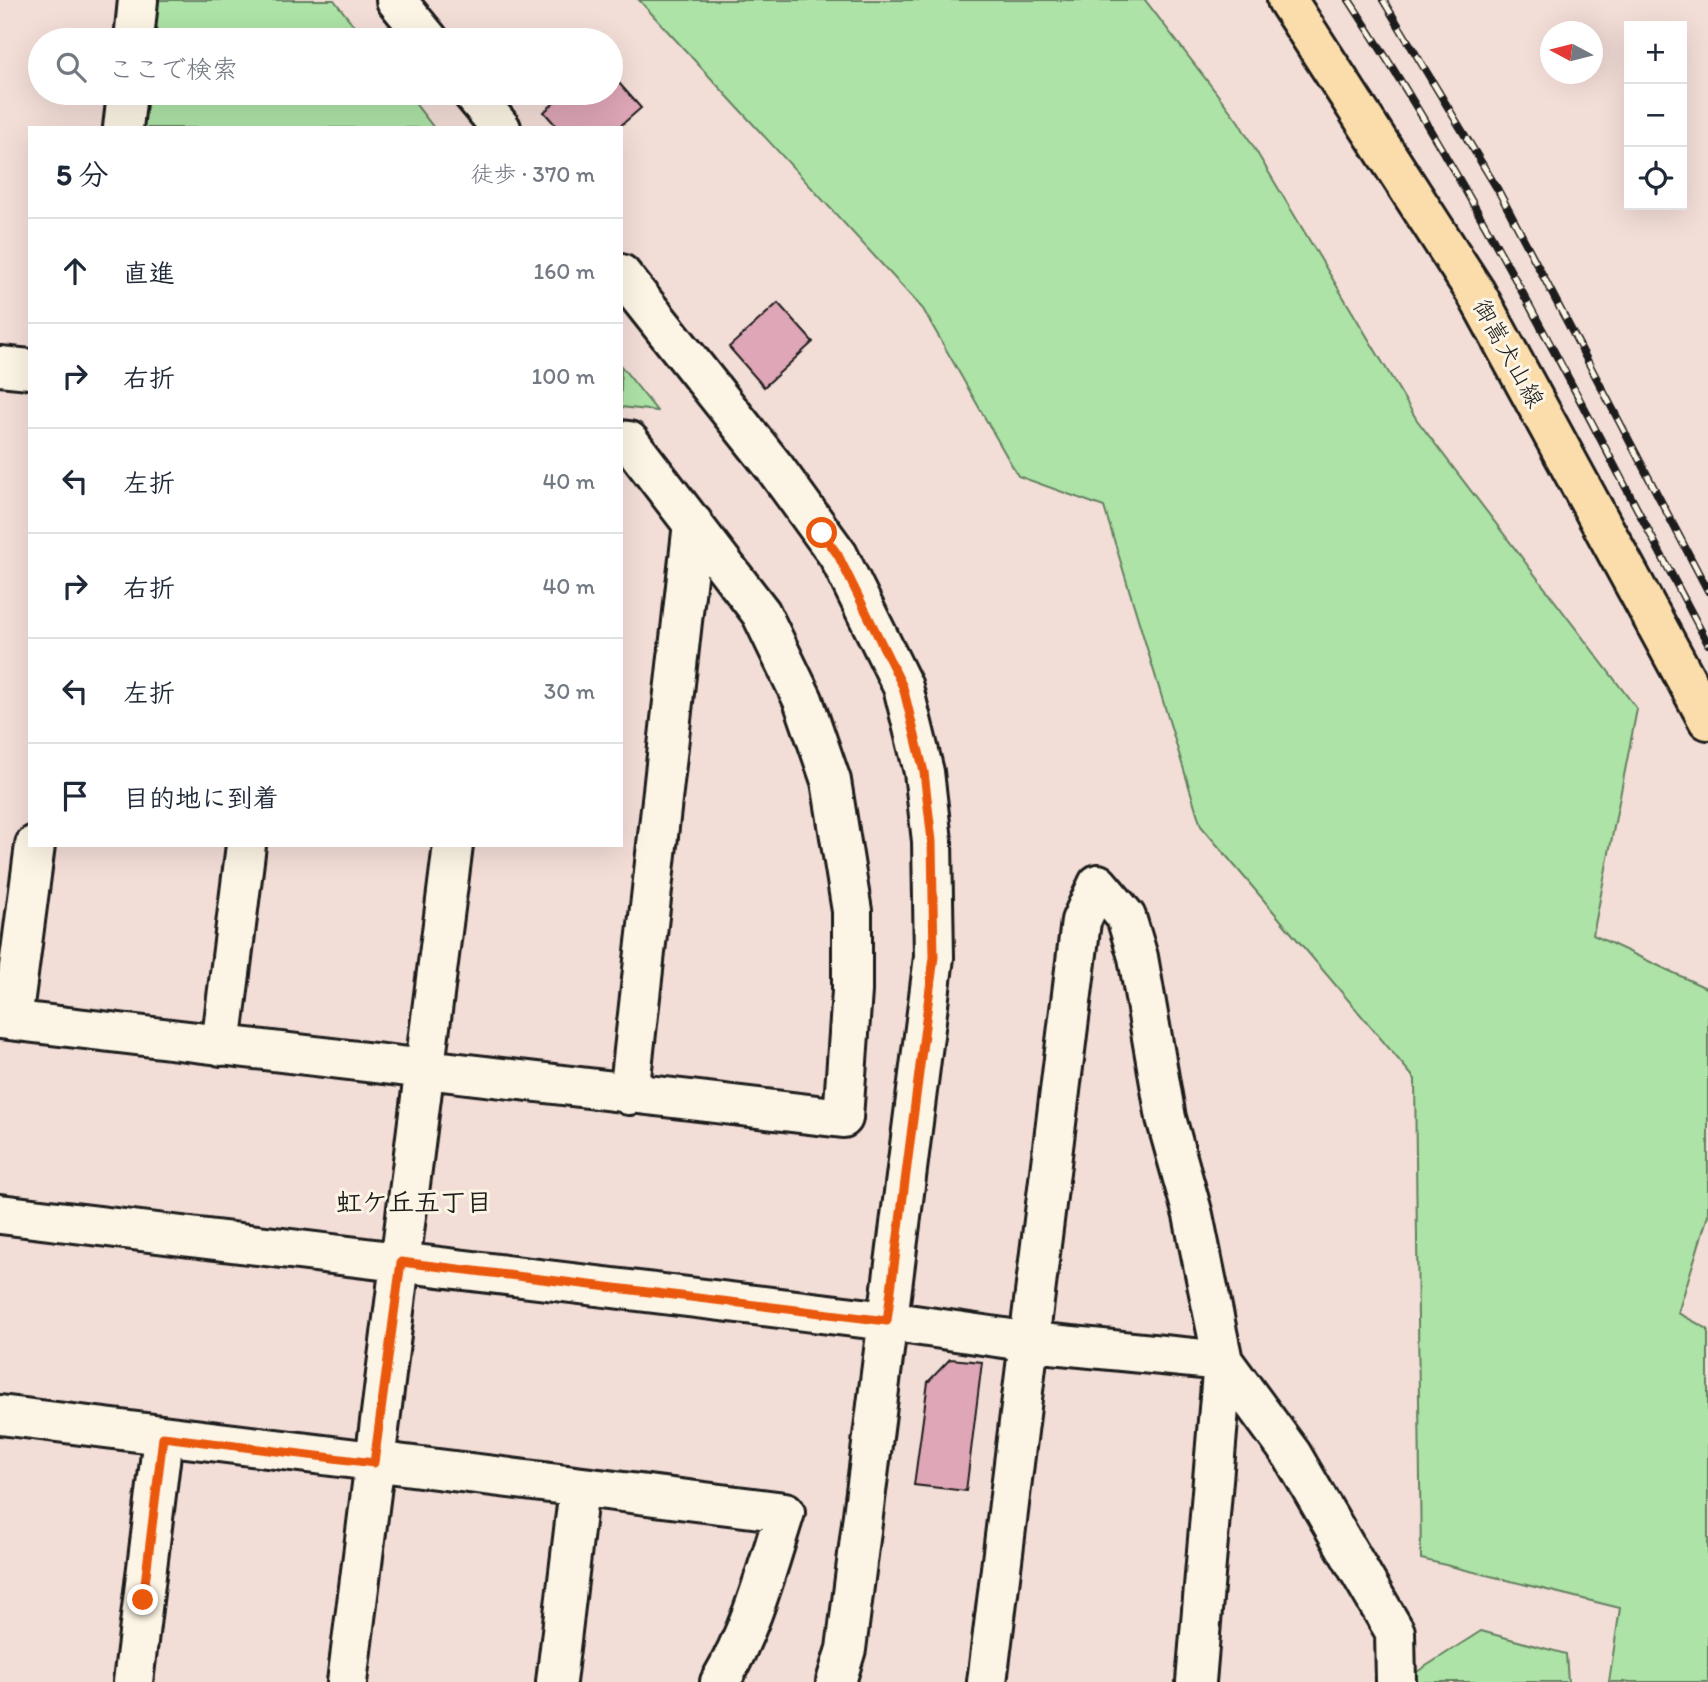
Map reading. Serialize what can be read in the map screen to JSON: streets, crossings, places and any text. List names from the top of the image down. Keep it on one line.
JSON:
{"streets":{"main road":["御嵩犬山線"]},"districts":["虹ケ丘五丁目"],"north":"left","page":{"map_buttons":["+","−"],"search":"ここで検索","heading":["5 分","徒歩 · 370 m"],"list":[["直進","160 m"],["右折","100 m"],["左折","40 m"],["右折","40 m"],["左折","30 m"],"目的地に到着"]}}
